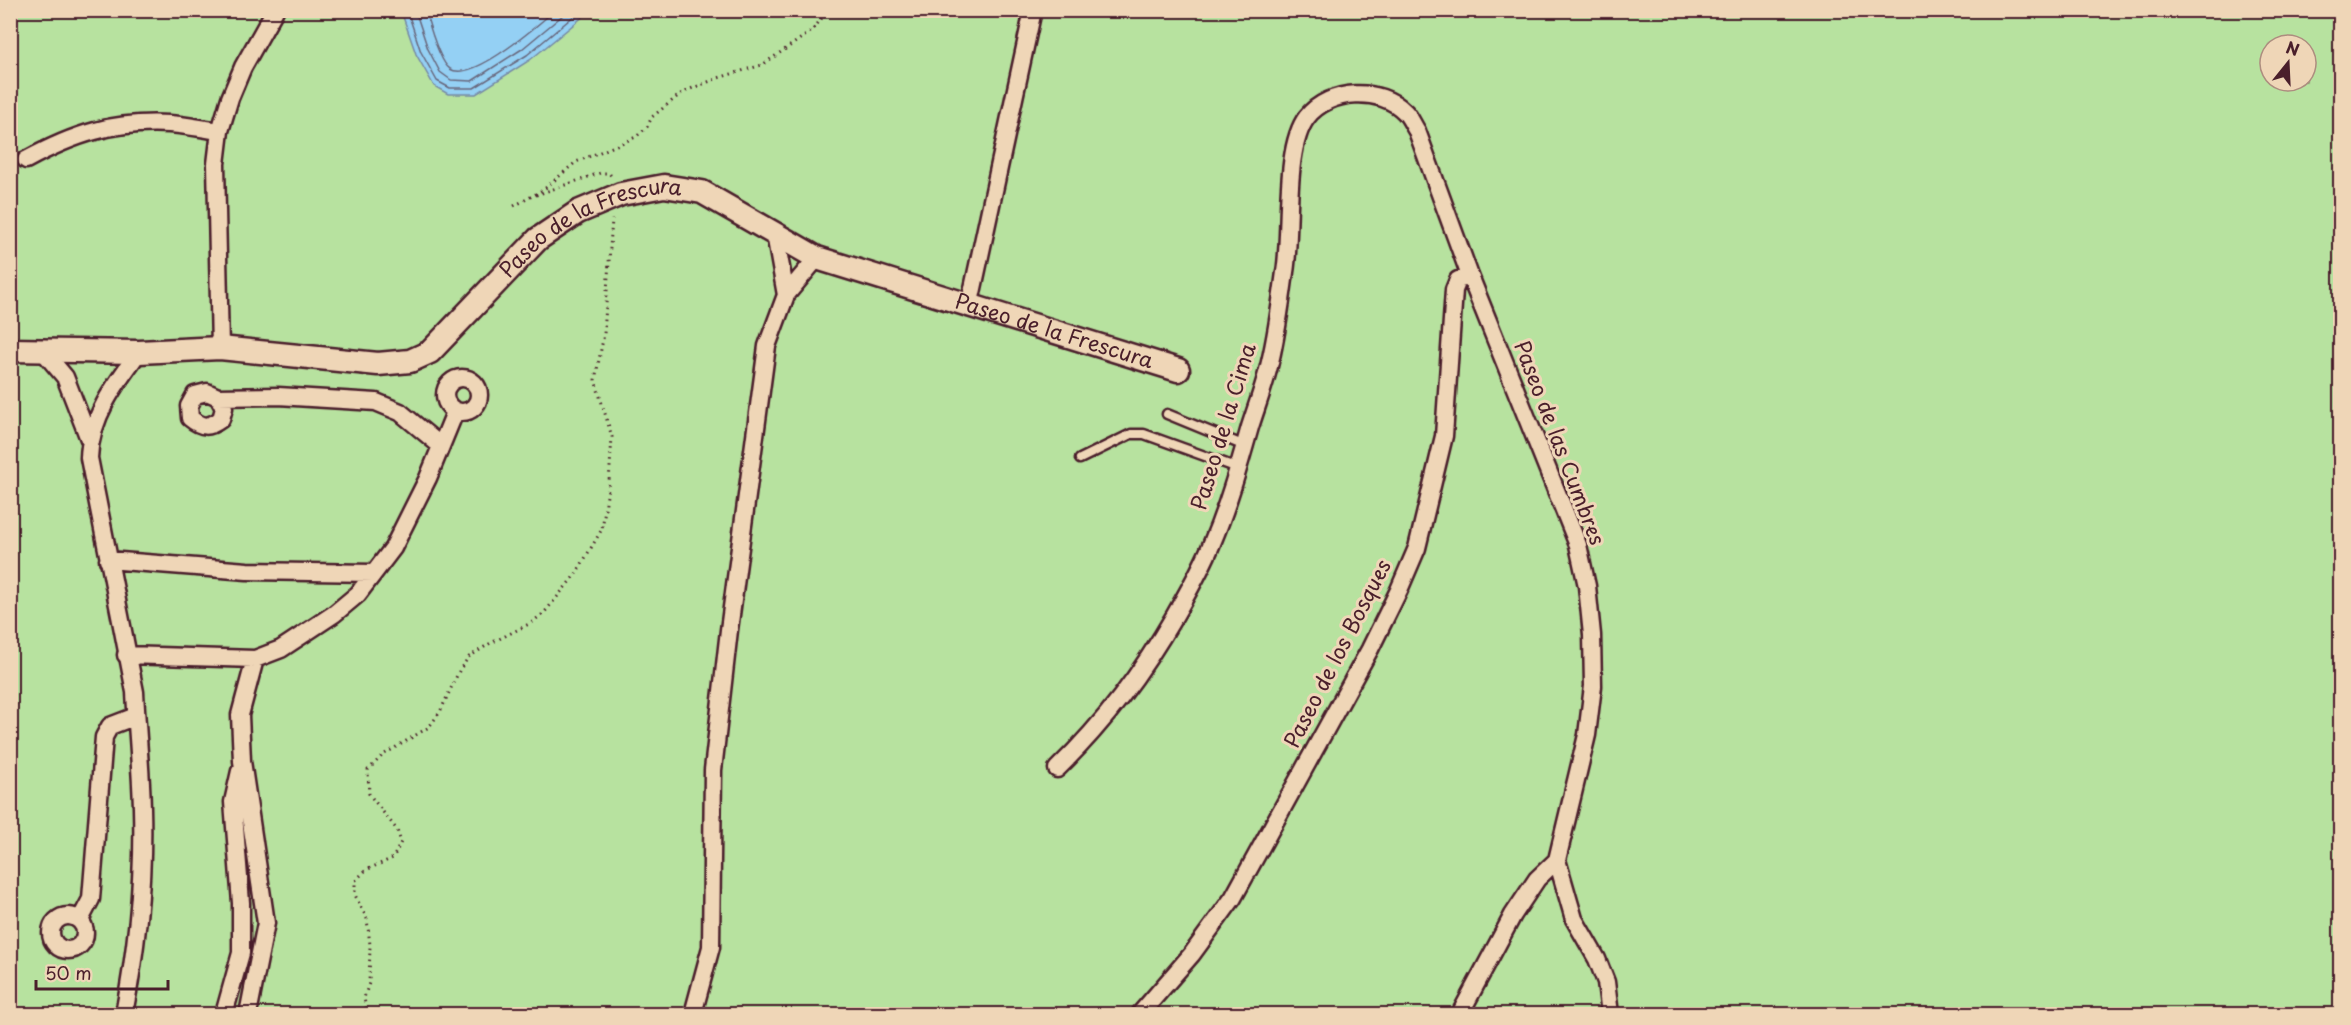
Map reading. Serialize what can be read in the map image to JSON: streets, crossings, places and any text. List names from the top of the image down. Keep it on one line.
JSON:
{"streets":{"street":["Paseo de la Frescura","Paseo de la Cima","Paseo de las Cumbres","Paseo de los Bosques"]},"crossings":[["Paseo de la Cima","Paseo de las Cumbres"],["Paseo de las Cumbres","Paseo de los Bosques"]],"scale_bar":"50 m","north":"top"}
